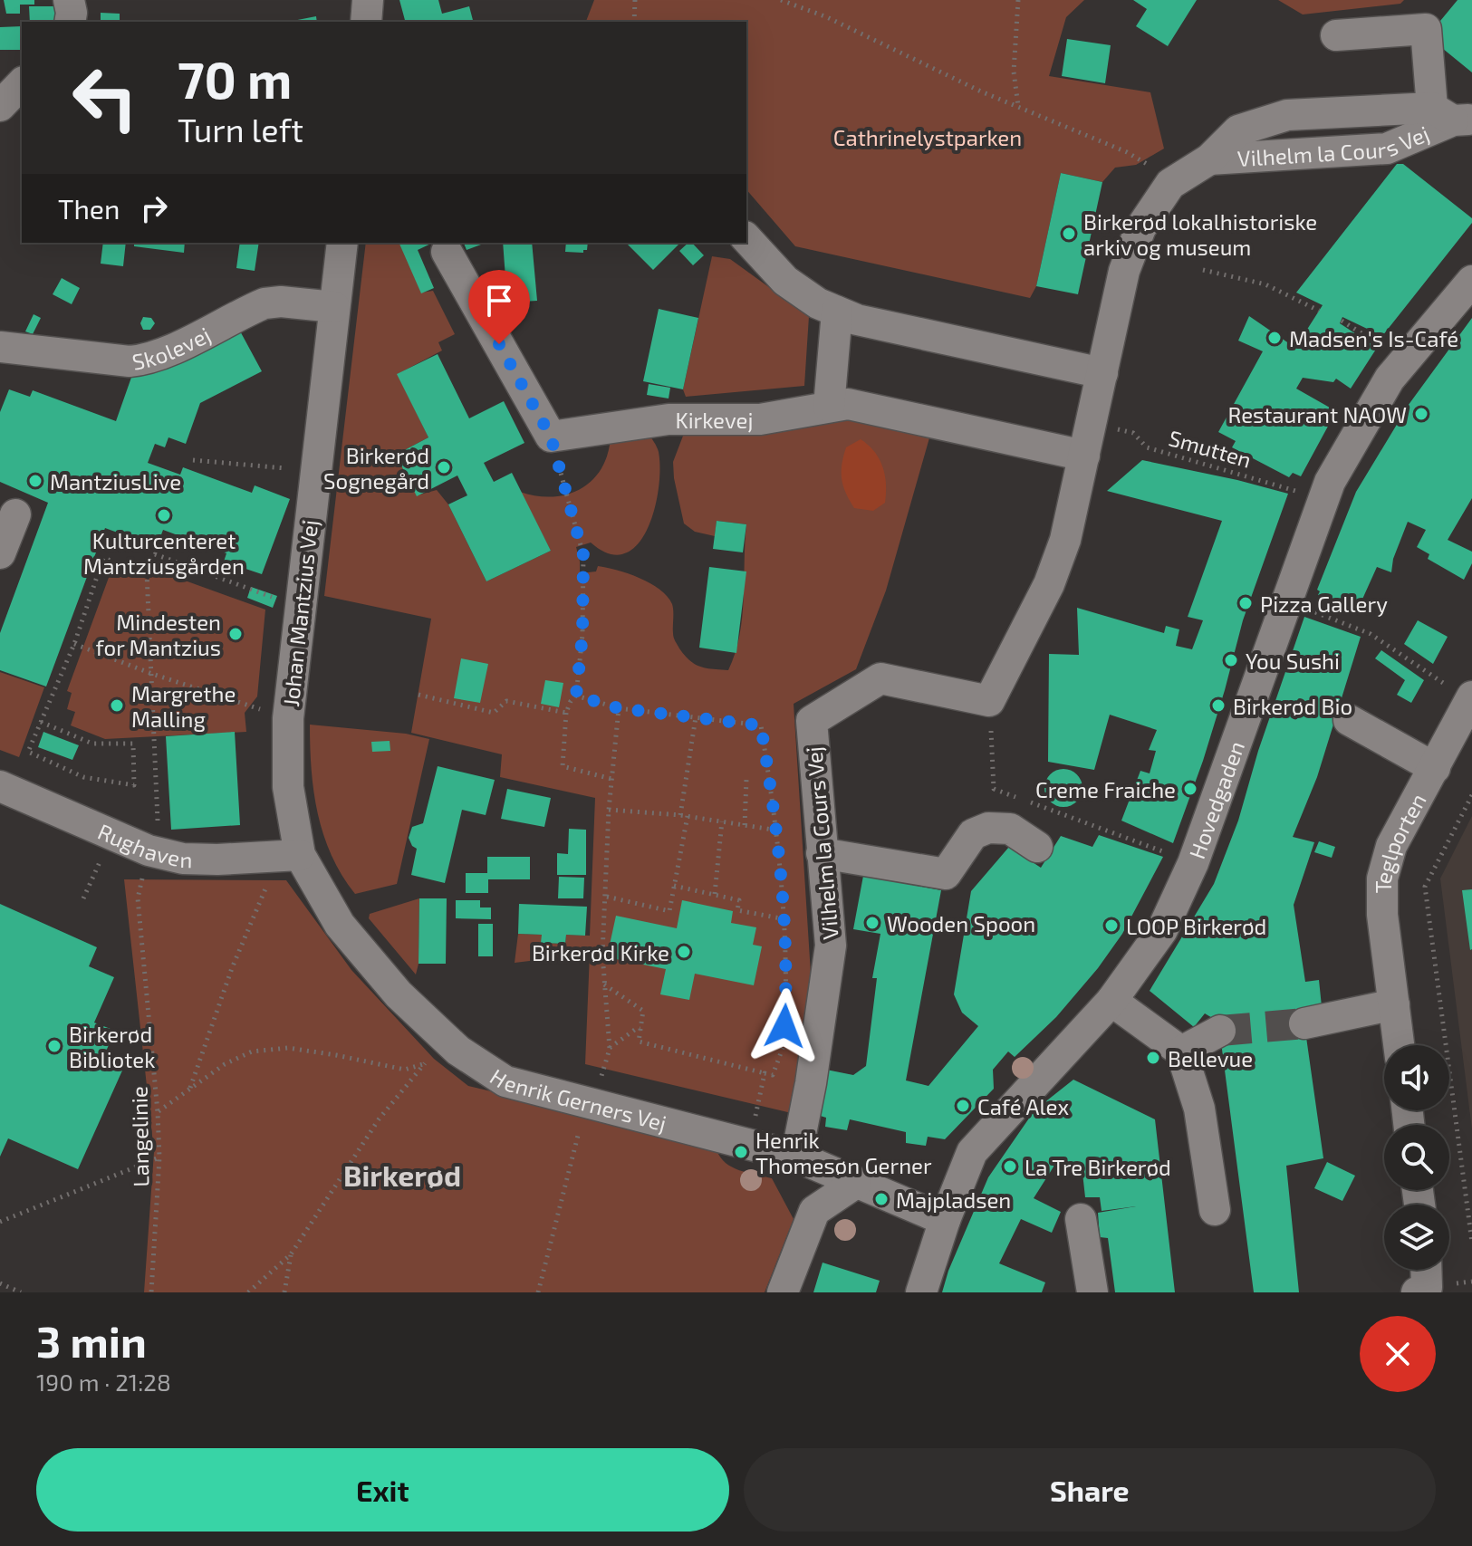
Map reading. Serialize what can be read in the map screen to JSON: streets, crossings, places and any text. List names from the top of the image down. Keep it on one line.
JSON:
{"streets":{"street":["Vilhelm la Cours Vej","Skolevej","Kirkevej","Johan Mantzius Vej","Hovedgaden","Rughaven","Teglporten","Henrik Gerners Vej"],"path":["Smutten","Langelinie"]},"crossings":[["Vilhelm la Cours Vej","Kirkevej"],["Vilhelm la Cours Vej","Smutten"],["Vilhelm la Cours Vej","Henrik Gerners Vej"],["Skolevej","Johan Mantzius Vej"],["Smutten","Hovedgaden"],["Johan Mantzius Vej","Rughaven"],["Johan Mantzius Vej","Henrik Gerners Vej"],["Hovedgaden","Henrik Gerners Vej"],["Rughaven","Henrik Gerners Vej"],["Rughaven","Langelinie"]],"districts":["Birkerød"],"parks":["Cathrinelystparken"],"places":["Birkerød lokalhistoriske arkiv og museum","Madsen's Is-Café","Restaurant NAOW","Birkerød Sognegård","MantziusLive","Kulturcenteret Mantziusgården","Pizza Gallery","Mindesten for Mantzius","You Sushi","Margrethe Malling","Birkerød Bio","Creme Fraiche","Wooden Spoon","LOOP Birkerød","Birkerød Kirke","Birkerød Bibliotek","Bellevue","Café Alex","Henrik Thomesøn Gerner","La Tre Birkerød","Majpladsen"],"page":{"turn":["70 m","Turn left"],"then":"Then","heading":["3 min","190 m · 21:28"],"buttons":["Exit","Share"]}}
